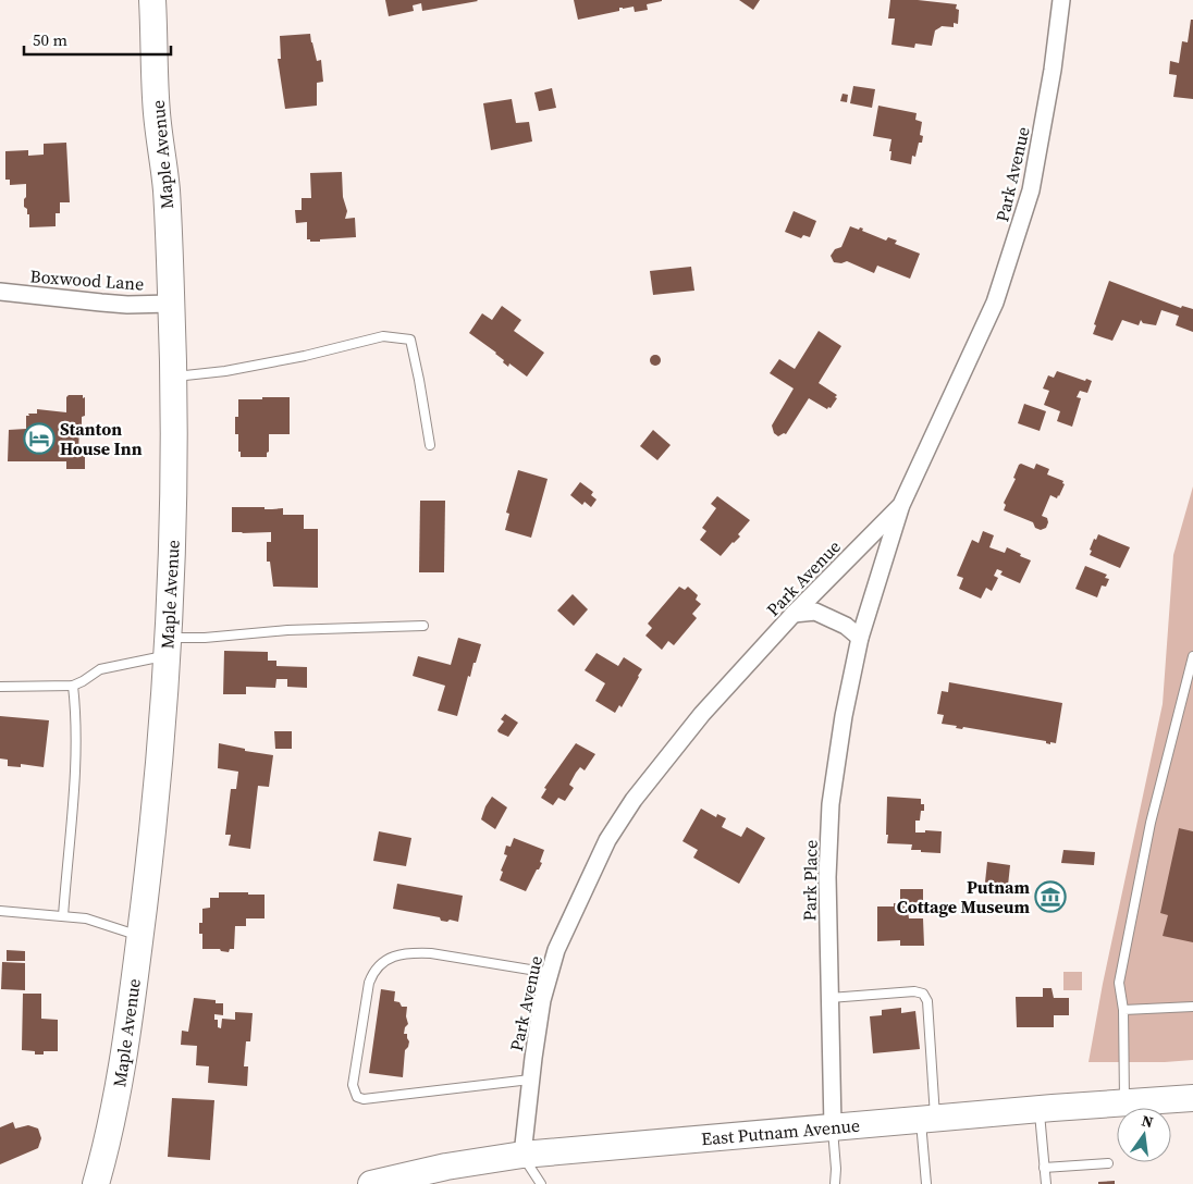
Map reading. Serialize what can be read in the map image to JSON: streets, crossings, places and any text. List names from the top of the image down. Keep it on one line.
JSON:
{"streets":{"main road":["Maple Avenue","East Putnam Avenue"],"street":["Park Avenue","Boxwood Lane","Park Place"]},"crossings":[["Maple Avenue","Boxwood Lane"],["Park Avenue","Park Place"],["Park Avenue","East Putnam Avenue"],["Park Place","East Putnam Avenue"]],"places":{"hotel":["Stanton House Inn"],"museum":["Putnam Cottage Museum"]},"scale_bar":"50 m","north":"top"}
